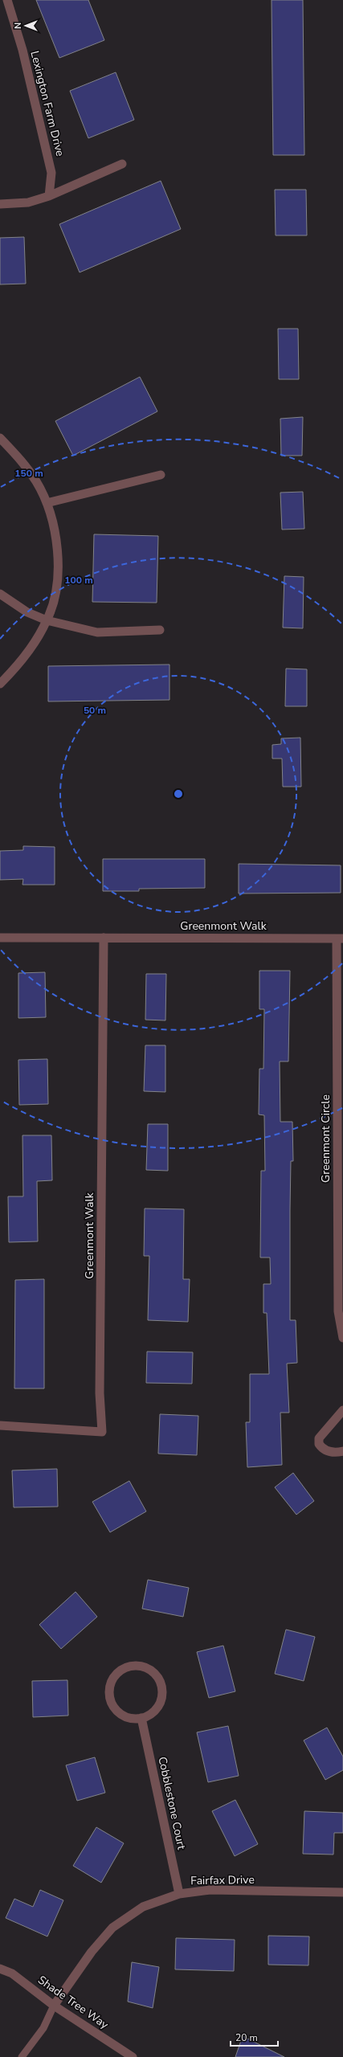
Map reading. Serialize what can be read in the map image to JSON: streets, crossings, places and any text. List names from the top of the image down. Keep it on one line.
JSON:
{"streets":{"street":["Lexington Farm Drive","Greenmont Walk","Greenmont Circle","Cobblestone Court","Fairfax Drive","Shade Tree Way"]},"crossings":[["Greenmont Walk","Greenmont Circle"],["Cobblestone Court","Fairfax Drive"],["Fairfax Drive","Shade Tree Way"]],"scale_bar":"20 m","north":"left","rings":["150 m","100 m","50 m"]}
